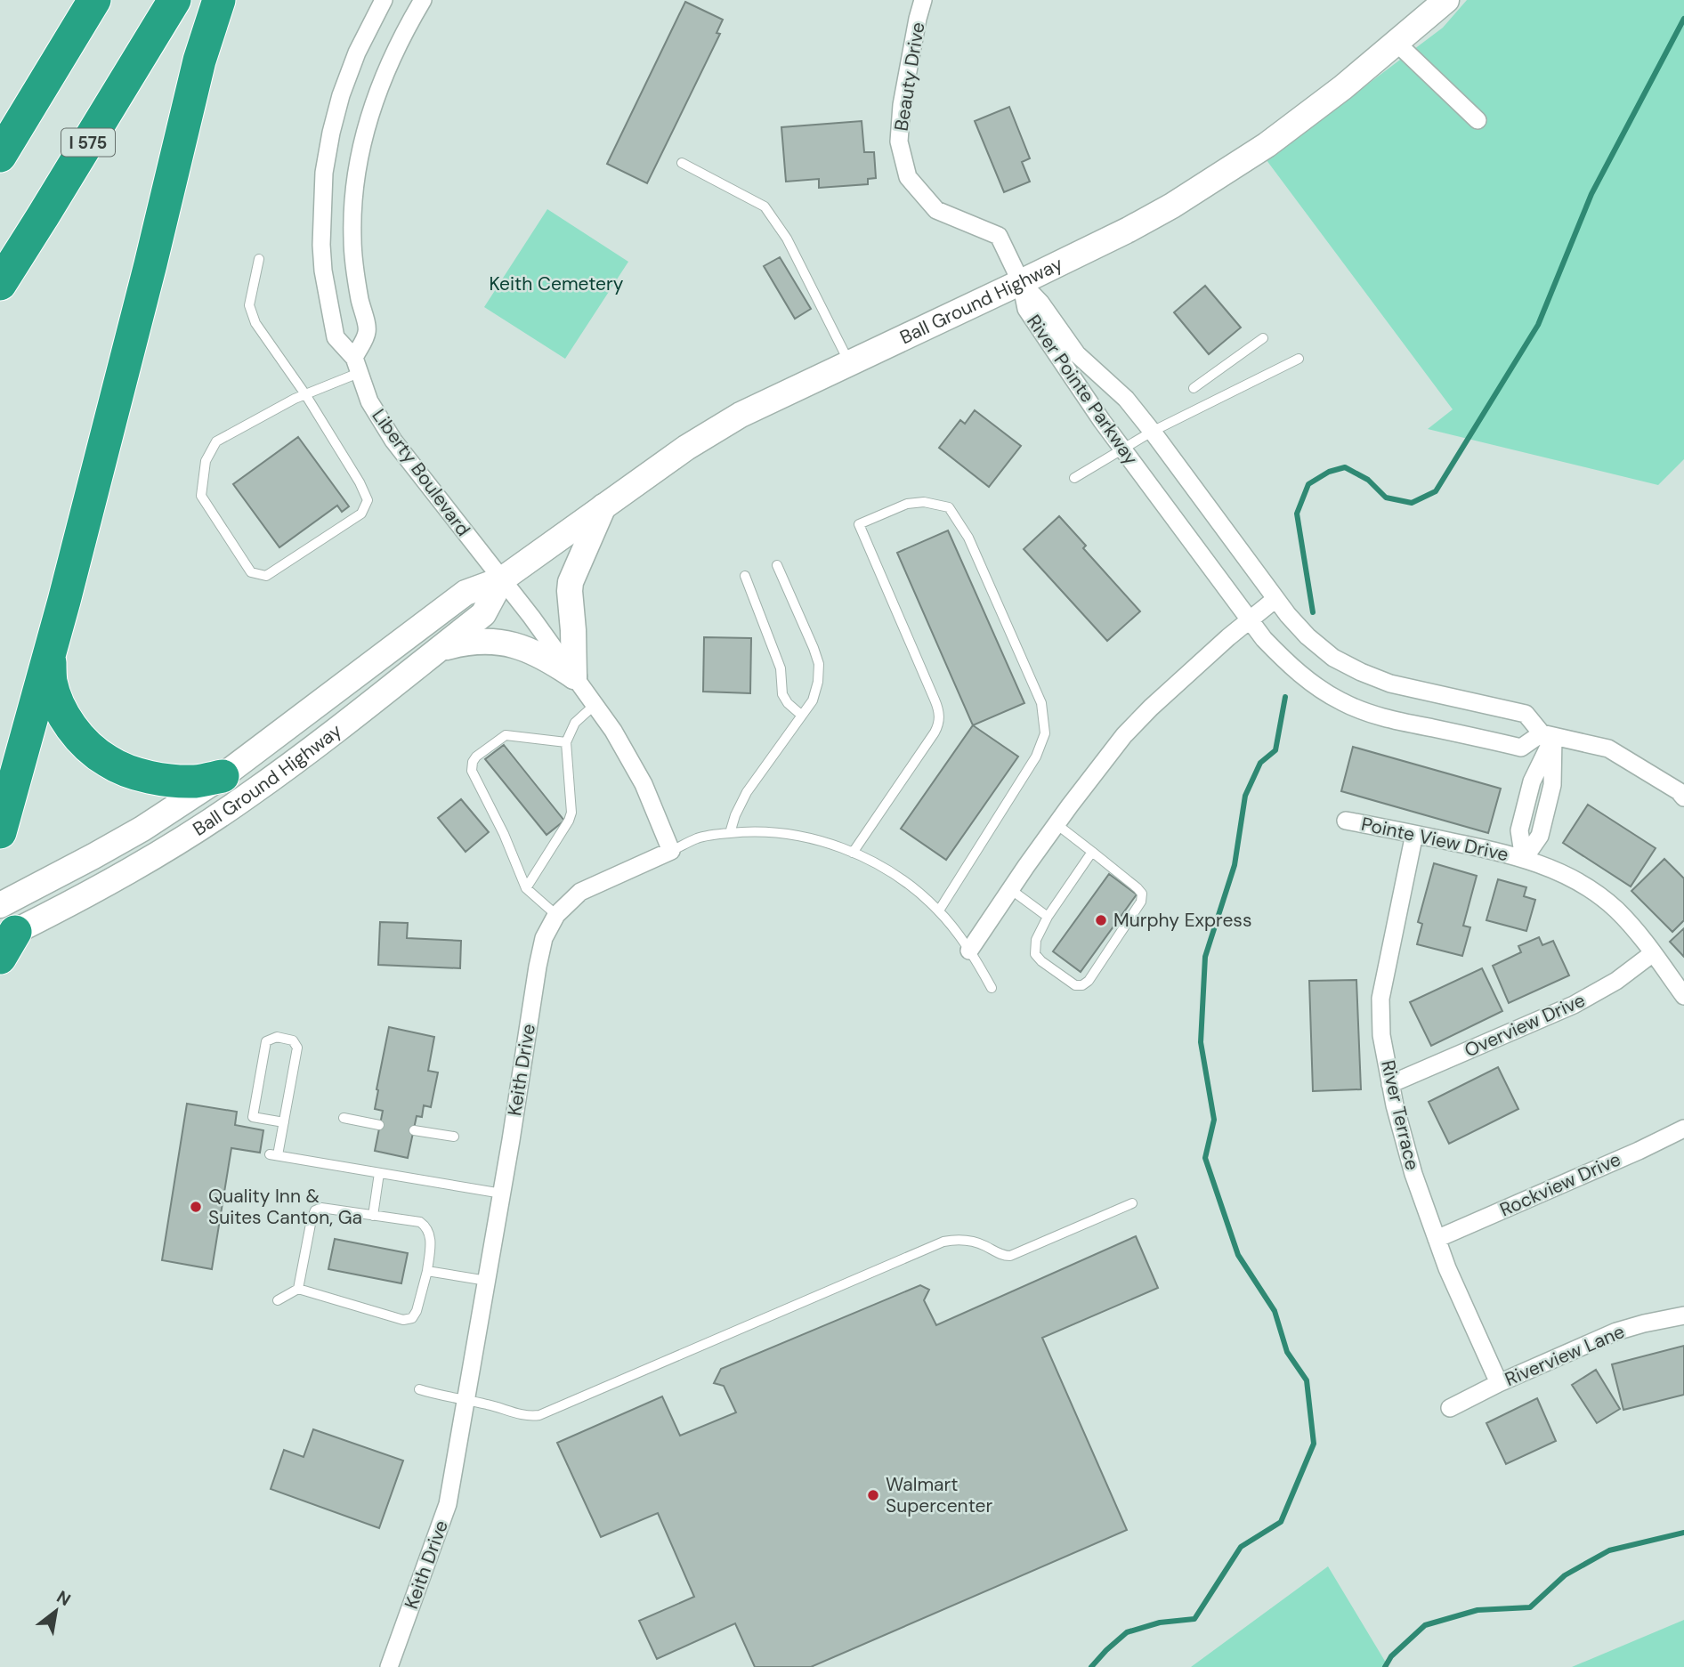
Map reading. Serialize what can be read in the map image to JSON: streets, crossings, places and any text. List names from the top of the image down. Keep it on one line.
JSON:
{"streets":{"highway":["I 575"],"main road":["Ball Ground Highway"],"street":["Beauty Drive","River Pointe Parkway","Liberty Boulevard","Pointe View Drive","Overview Drive","Keith Drive","River Terrace","Rockview Drive","Riverview Lane"]},"crossings":[["Beauty Drive","Ball Ground Highway"],["Beauty Drive","River Pointe Parkway"],["Ball Ground Highway","River Pointe Parkway"],["Ball Ground Highway","Liberty Boulevard"],["River Pointe Parkway","Pointe View Drive"],["Pointe View Drive","Overview Drive"],["Pointe View Drive","River Terrace"],["Overview Drive","River Terrace"],["River Terrace","Rockview Drive"],["River Terrace","Riverview Lane"]],"parks":["Keith Cemetery"],"places":["Murphy Express","Quality Inn & Suites Canton, Ga","Walmart Supercenter"],"north":"top right"}
